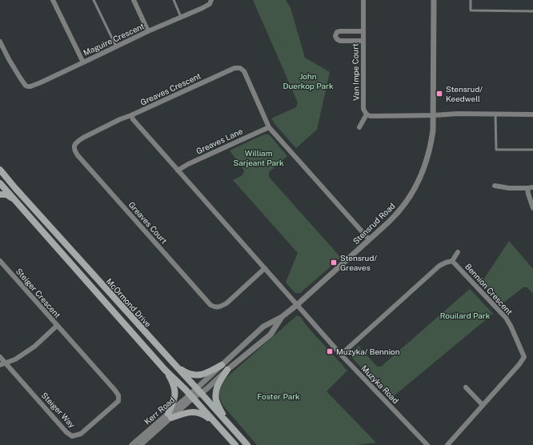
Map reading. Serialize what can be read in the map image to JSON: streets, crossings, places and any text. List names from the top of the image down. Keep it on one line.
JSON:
{"streets":{"main road":["McOrmond Drive"],"street":["Maguire Crescent","Van Impe Court","Greaves Crescent","Greaves Lane","Greaves Court","Stensrud Road","Bennion Crescent","Steiger Crescent","Muzyka Road","Steiger Way","Kerr Road"]},"crossings":[["Greaves Crescent","Greaves Lane"],["Greaves Crescent","Greaves Court"],["Greaves Crescent","Stensrud Road"],["Greaves Court","Muzyka Road"],["Stensrud Road","McOrmond Drive"],["Stensrud Road","Muzyka Road"],["Stensrud Road","Kerr Road"],["Steiger Crescent","Steiger Way"],["McOrmond Drive","Kerr Road"]],"parks":["John Duerkop Park","William Sarjeant Park","Rouilard Park","Foster Park"],"places":{"transit":["Stensrud/ Keedwell","Stensrud/ Greaves","Muzyka/ Bennion"]}}
